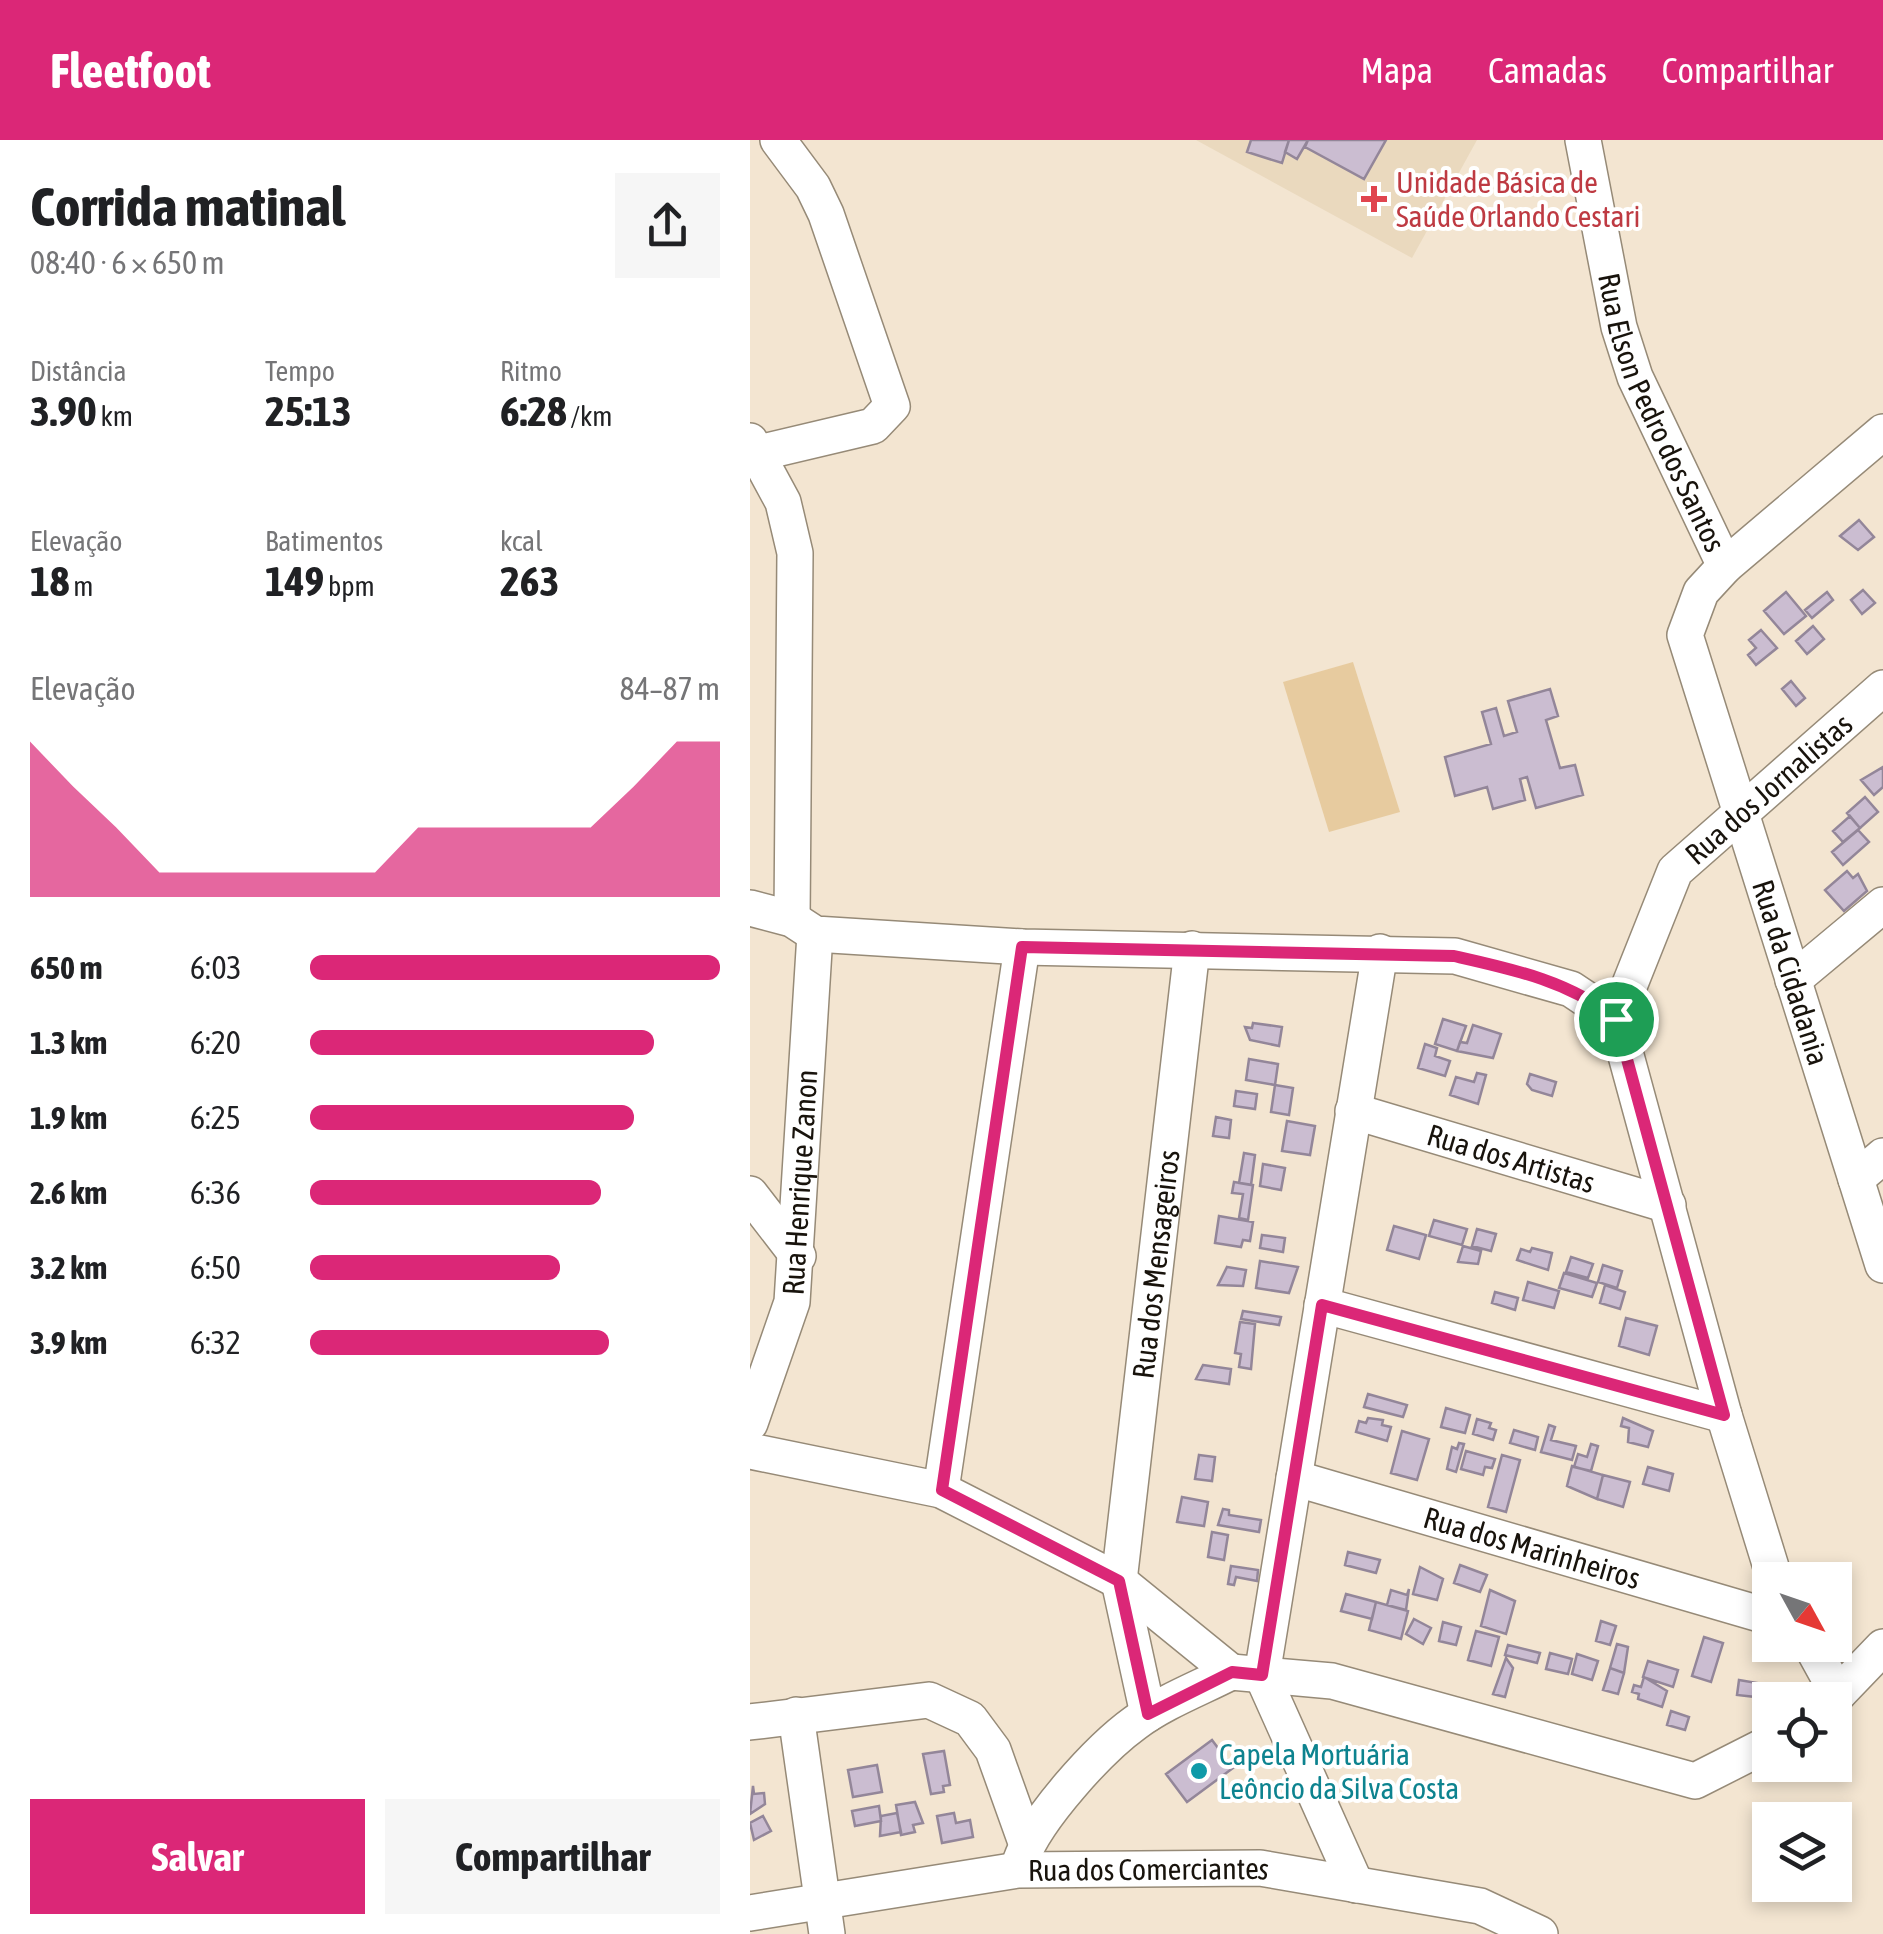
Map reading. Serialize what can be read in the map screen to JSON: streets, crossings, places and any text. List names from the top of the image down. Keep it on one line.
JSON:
{"streets":{"street":["Rua Elson Pedro dos Santos","Rua dos Jornalistas","Rua da Cidadania","Rua dos Artistas","Rua Henrique Zanon","Rua dos Mensageiros","Rua dos Marinheiros","Rua dos Comerciantes"]},"crossings":[["Rua Elson Pedro dos Santos","Rua da Cidadania"],["Rua dos Jornalistas","Rua da Cidadania"]],"places":{"health":["Unidade Básica de Saúde Orlando Cestari"],"other":["Capela Mortuária Leôncio da Silva Costa"]},"north":"bottom right","page":{"header":"Fleetfoot","nav":["Mapa","Camadas","Compartilhar"],"heading":["Corrida matinal","08:40 · 6 × 650 m"],"stats":[["Distância","3.90 km"],["Tempo","25:13"],["Ritmo","6:28 /km"],["Elevação","18 m"],["Batimentos","149 bpm"],["kcal","263"]],"chart":["Elevação","84–87 m"],"list":[{"name":"650 m","note":"6:03"},{"name":"1.3 km","note":"6:20"},{"name":"1.9 km","note":"6:25"},{"name":"2.6 km","note":"6:36"},{"name":"3.2 km","note":"6:50"},{"name":"3.9 km","note":"6:32"}],"buttons":["Salvar","Compartilhar"]}}
